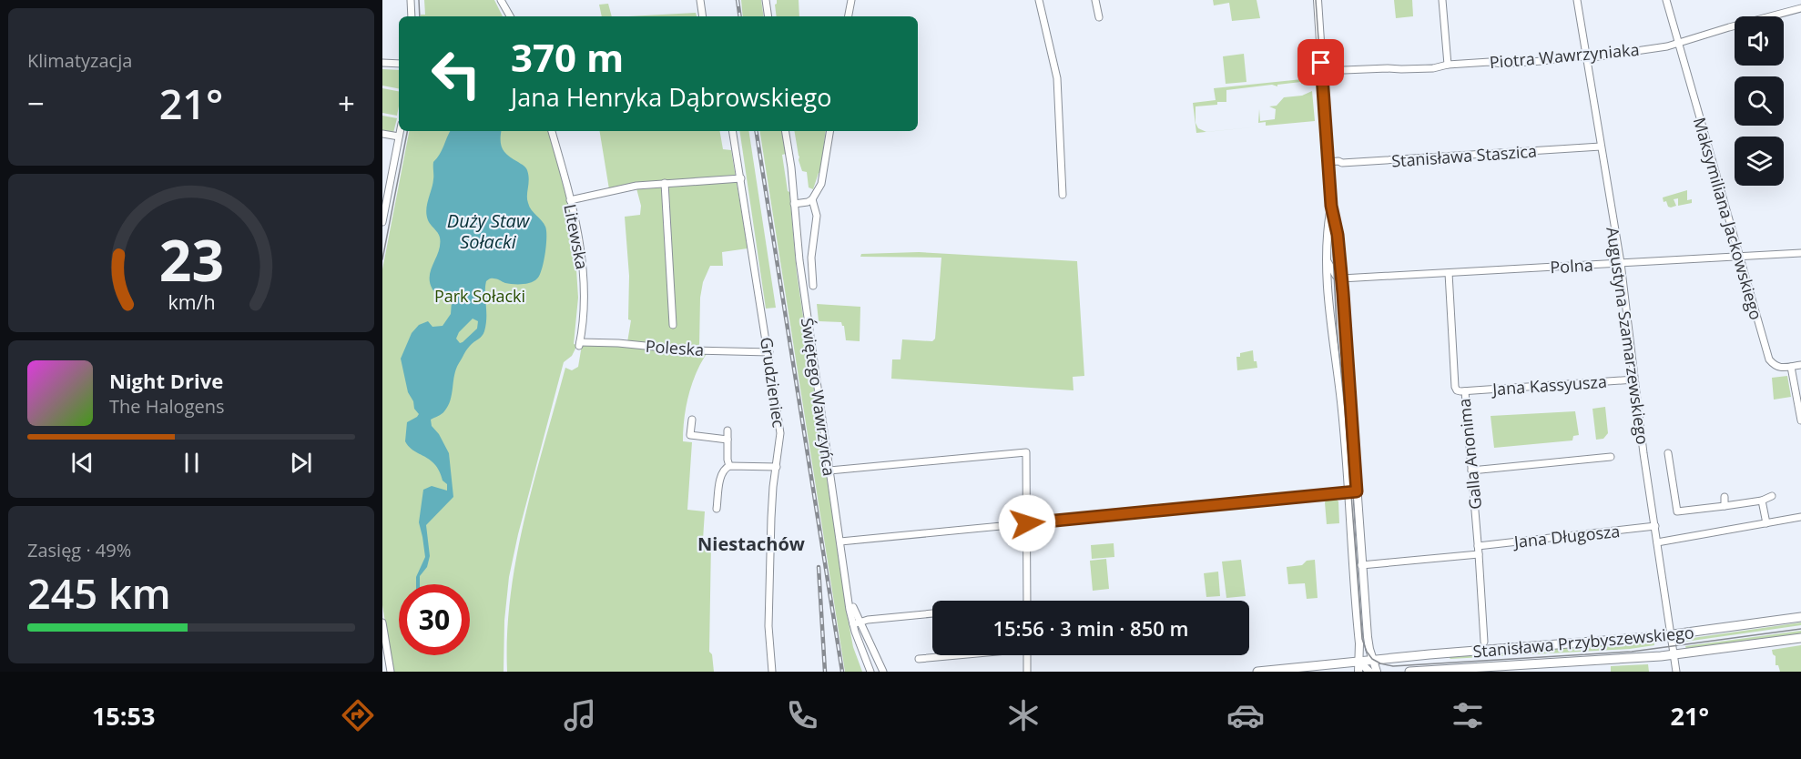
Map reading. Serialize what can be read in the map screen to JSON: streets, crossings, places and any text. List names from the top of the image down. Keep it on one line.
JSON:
{"streets":{"main road":["Stanisława Przybyszewskiego"],"street":["Piotra Wawrzyniaka","Stanisława Staszica","Maksymiliana Jackowskiego","Litewska","Polna","Augustyna Szamarzewskiego","Poleska","Grudzieniec","Jana Kassyusza","Świętego Wawrzyńca","Galla Anonima","Jana Długosza"]},"crossings":[["Piotra Wawrzyniaka","Maksymiliana Jackowskiego"],["Piotra Wawrzyniaka","Augustyna Szamarzewskiego"],["Stanisława Staszica","Augustyna Szamarzewskiego"],["Maksymiliana Jackowskiego","Polna"],["Litewska","Poleska"],["Polna","Augustyna Szamarzewskiego"],["Polna","Galla Anonima"],["Augustyna Szamarzewskiego","Jana Kassyusza"],["Augustyna Szamarzewskiego","Jana Długosza"],["Augustyna Szamarzewskiego","Stanisława Przybyszewskiego"],["Poleska","Grudzieniec"],["Jana Kassyusza","Galla Anonima"],["Galla Anonima","Jana Długosza"]],"districts":["Niestachów"],"water":["Duży Staw Sołacki"],"parks":["Park Sołacki"],"page":{"tile":["Klimatyzacja",["Zasięg · 49%","245 km"]],"turn":["370 m","Jana Henryka Dąbrowskiego"],"heat":["−","21°","+"],"song":["Night Drive","The Halogens"],"limit":"30","trip":"15:56 · 3 min · 850 m","tabs":["15:53","21°"],"gauge":["23","km/h"]}}
